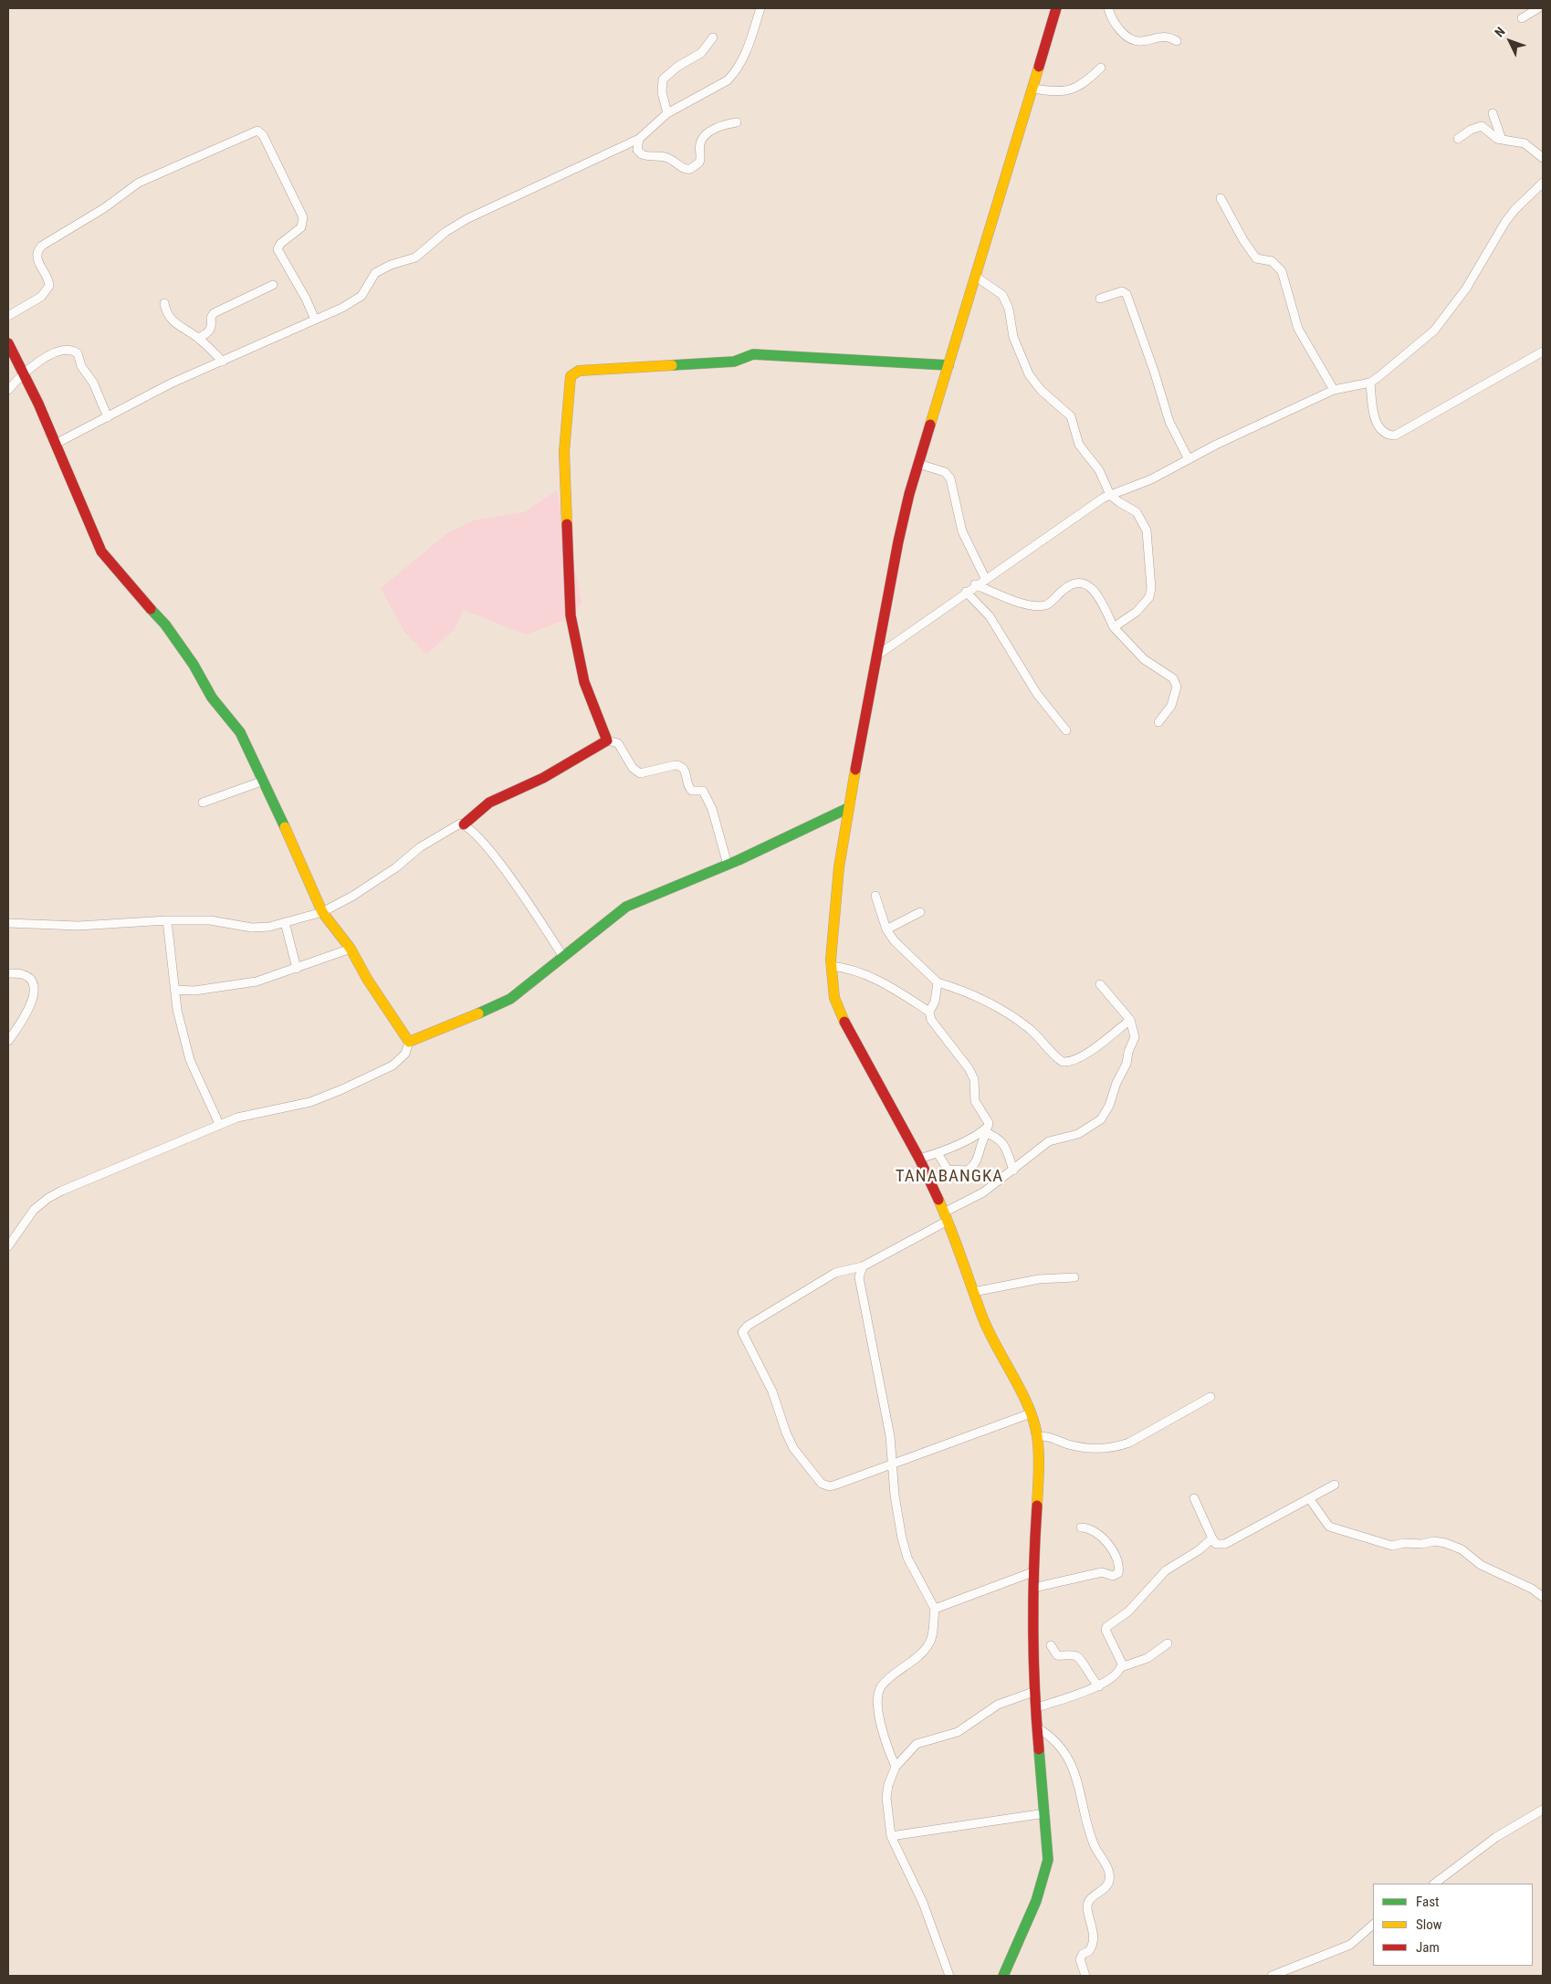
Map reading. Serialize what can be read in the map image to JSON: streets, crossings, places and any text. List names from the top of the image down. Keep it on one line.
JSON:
{"districts":["TANABANGKA"],"legend":["Fast","Slow","Jam"],"north":"top left"}
